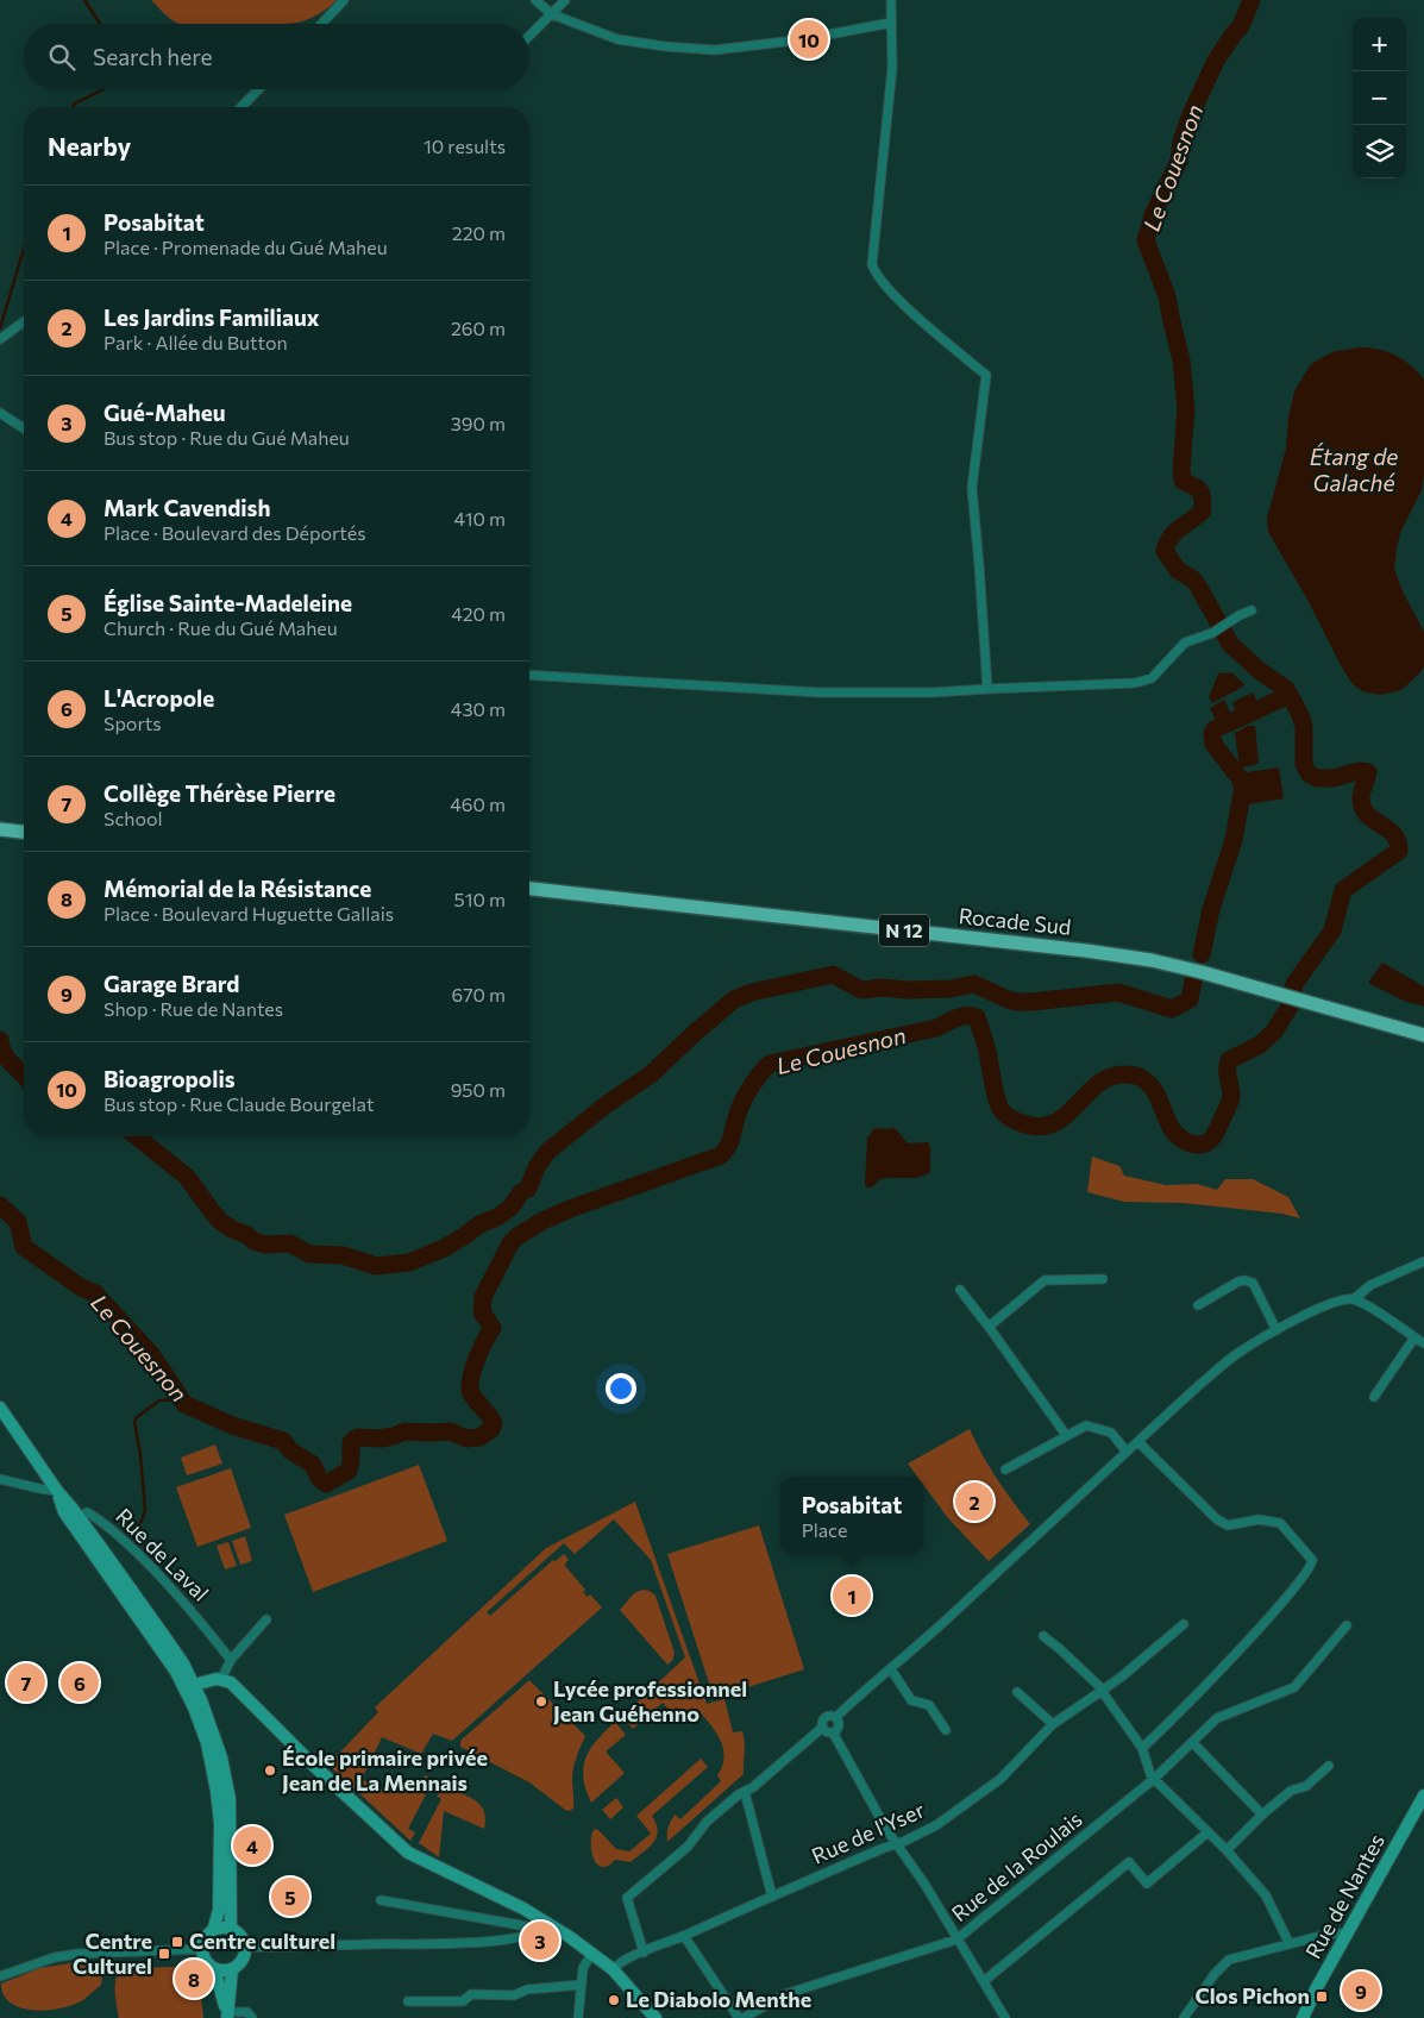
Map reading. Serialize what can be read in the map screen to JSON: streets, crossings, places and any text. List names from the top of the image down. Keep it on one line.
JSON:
{"streets":{"main road":["Rocade Sud","N 12"],"street":["Rue de Laval","Rue de l'Yser","Rue de la Roulais","Rue de Nantes"]},"water":["Le Couesnon","Étang de Galaché"],"places":{"other":["Lycée professionnel Jean Guéhenno","École primaire privée Jean de La Mennais","Le Diabolo Menthe"],"transit":["Centre culturel","Centre Culturel","Clos Pichon"]},"page":{"map_buttons":["+","−"],"pins":["10","2","1","6","7","4","5","3","8","9"],"search":"Search here","heading":["Nearby","10 results"],"list":[{"mark":"1","name":"Posabitat","note":"Place · Promenade du Gué Maheu","value":"220 m"},{"mark":"2","name":"Les Jardins Familiaux","note":"Park · Allée du Button","value":"260 m"},{"mark":"3","name":"Gué-Maheu","note":"Bus stop · Rue du Gué Maheu","value":"390 m"},{"mark":"4","name":"Mark Cavendish","note":"Place · Boulevard des Déportés","value":"410 m"},{"mark":"5","name":"Église Sainte-Madeleine","note":"Church · Rue du Gué Maheu","value":"420 m"},{"mark":"6","name":"L'Acropole","note":"Sports","value":"430 m"},{"mark":"7","name":"Collège Thérèse Pierre","note":"School","value":"460 m"},{"mark":"8","name":"Mémorial de la Résistance","note":"Place · Boulevard Huguette Gallais","value":"510 m"},{"mark":"9","name":"Garage Brard","note":"Shop · Rue de Nantes","value":"670 m"},{"mark":"10","name":"Bioagropolis","note":"Bus stop · Rue Claude Bourgelat","value":"950 m"}],"popup":["Posabitat","Place"]}}
